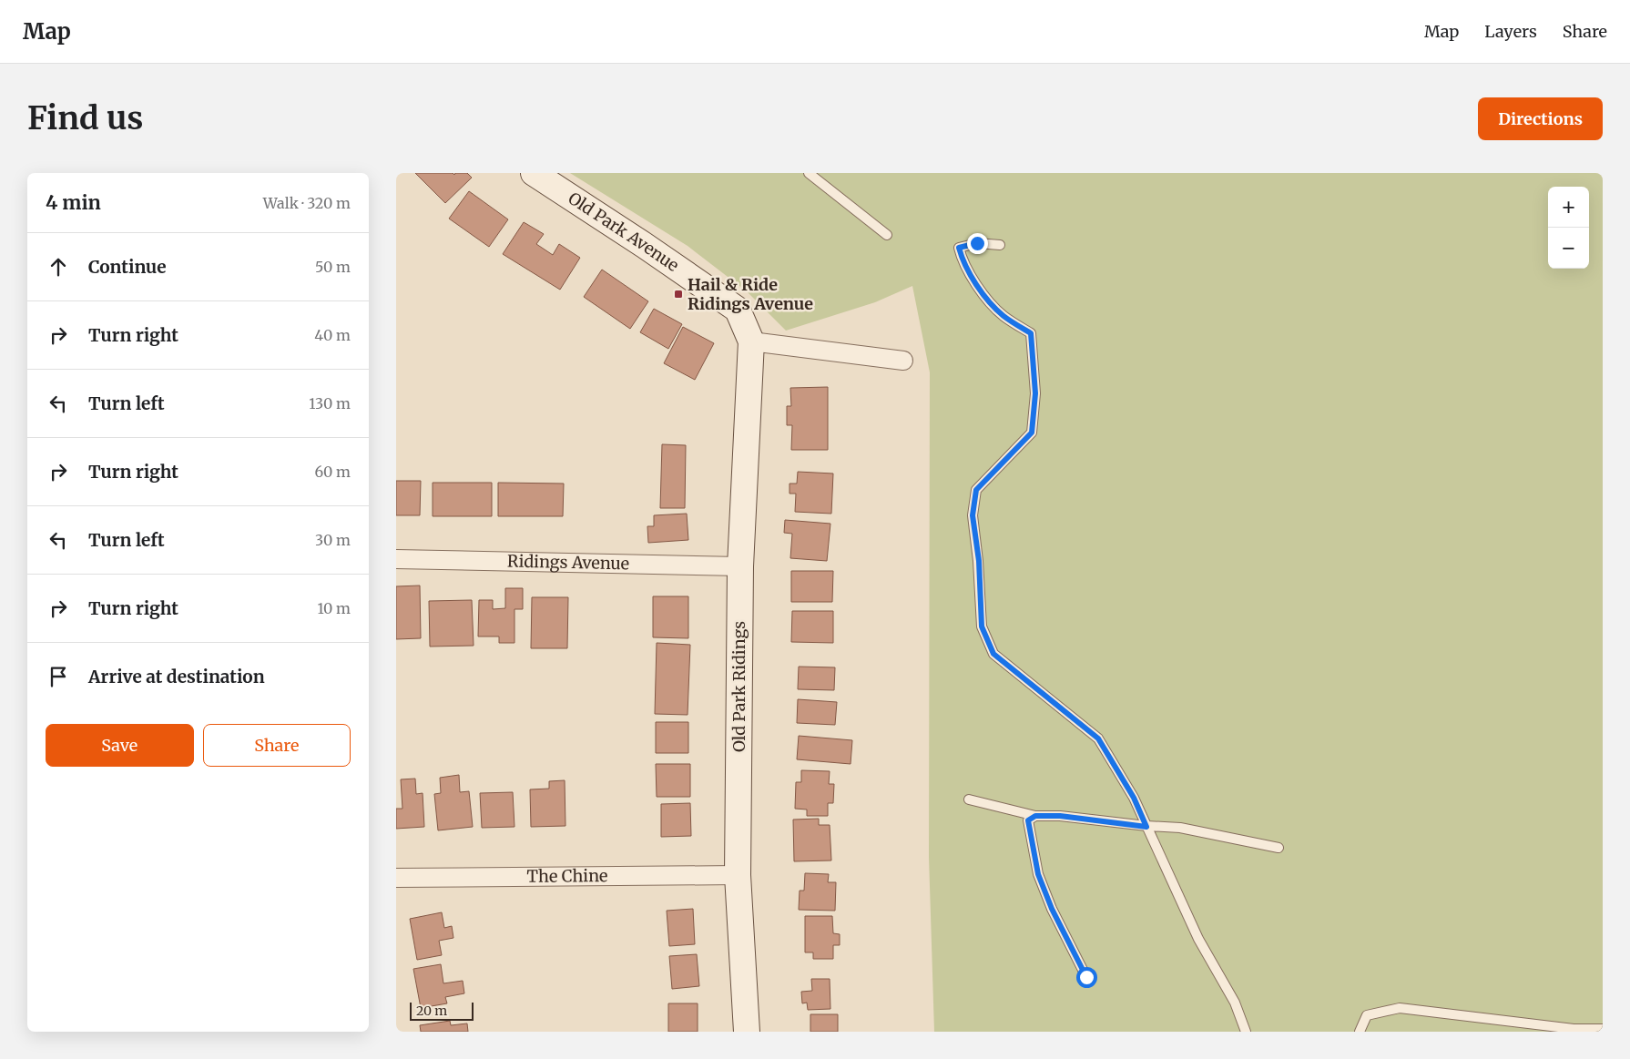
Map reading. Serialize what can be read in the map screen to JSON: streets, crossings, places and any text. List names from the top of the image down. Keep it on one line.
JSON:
{"streets":{"street":["Old Park Avenue","Ridings Avenue","Old Park Ridings","The Chine"]},"crossings":[["Old Park Avenue","Old Park Ridings"],["Ridings Avenue","Old Park Ridings"],["Old Park Ridings","The Chine"]],"places":{"transit":["Hail & Ride Ridings Avenue"]},"scale_bar":"20 m","page":{"header":"Map","nav":["Map","Layers","Share"],"buttons":["Directions",["Save","Share"]],"title":"Find us","heading":["4 min","Walk · 320 m"],"map_buttons":["+","−"],"list":[["Continue","50 m"],["Turn right","40 m"],["Turn left","130 m"],["Turn right","60 m"],["Turn left","30 m"],["Turn right","10 m"],"Arrive at destination"],"scale":"20 m"}}
